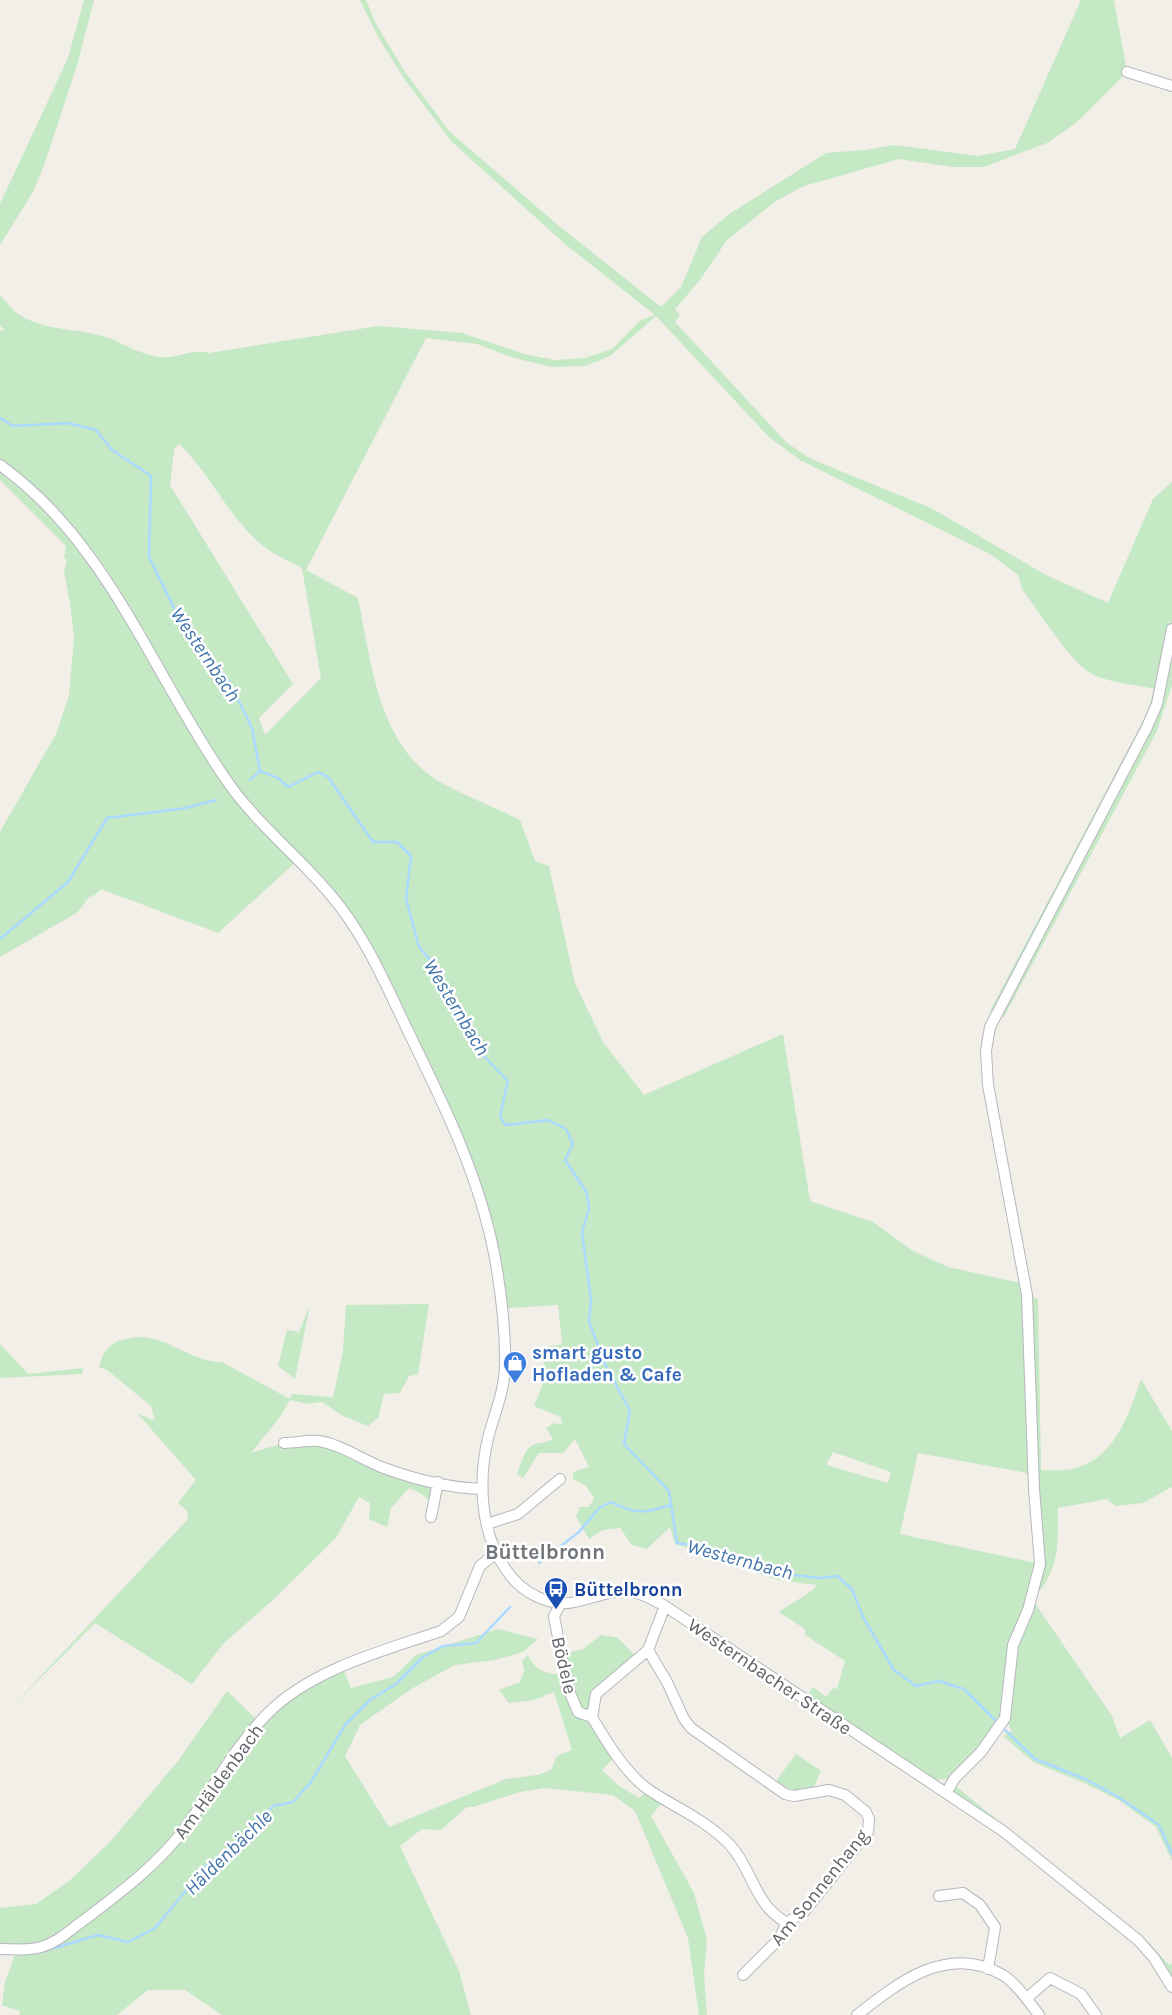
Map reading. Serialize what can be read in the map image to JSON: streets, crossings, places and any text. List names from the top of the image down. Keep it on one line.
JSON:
{"streets":{"street":["Bödele","Westernbacher Straße","Am Häldenbach","Am Sonnenhang"]},"crossings":[["Bödele","Westernbacher Straße"],["Bödele","Am Sonnenhang"],["Westernbacher Straße","Am Häldenbach"]],"districts":["Büttelbronn"],"water":["Westernbach","Häldenbächle"],"places":{"shop":["smart gusto Hofladen & Cafe"],"bus stop":["Büttelbronn"]}}
